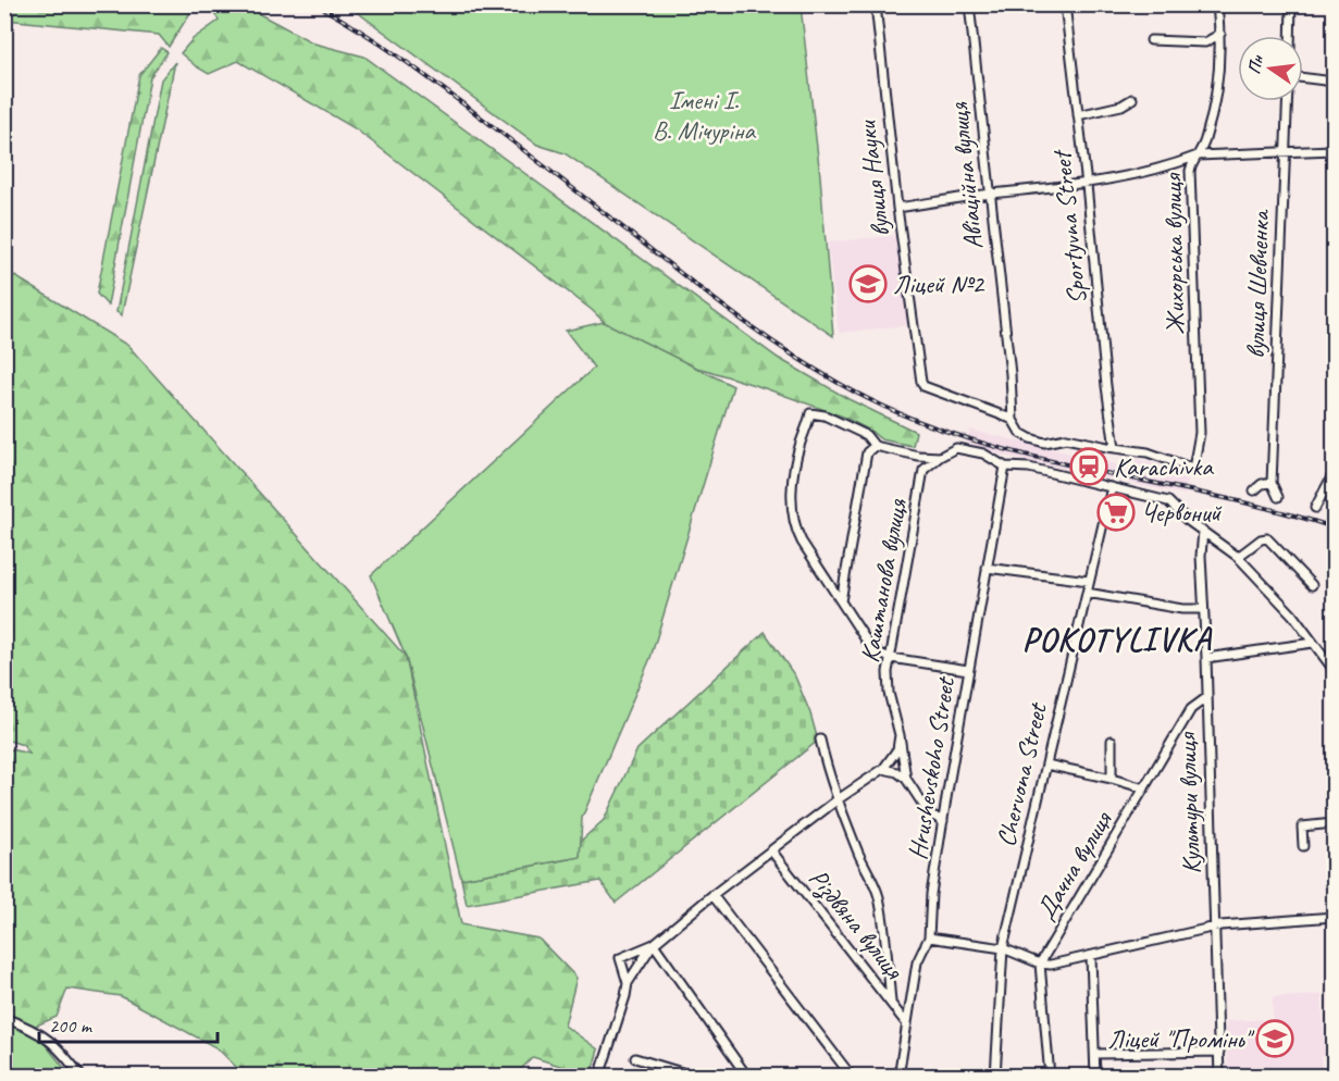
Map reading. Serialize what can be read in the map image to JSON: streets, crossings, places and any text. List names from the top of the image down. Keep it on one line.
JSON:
{"streets":{"street":["Авіаційна вулиця","вулиця Науки","Sportyvna Street","Жихорська вулиця","вулиця Шевченка","Каштанова вулиця","Hrushevskoho Street","Chervona Street","Культури вулиця","Дачна вулиця","Різдвяна вулиця"]},"crossings":[["Авіаційна вулиця","вулиця Науки"],["Sportyvna Street","Жихорська вулиця"],["Каштанова вулиця","Hrushevskoho Street"],["Hrushevskoho Street","Різдвяна вулиця"],["Культури вулиця","Дачна вулиця"]],"districts":["POKOTYLIVKA"],"parks":["Імені І. В. Мічуріна"],"places":{"school or university":["Ліцей №2","Ліцей \"Промінь\""],"station":["Karachivka"],"supermarket":["Червоний"]},"scale_bar":"200 m","north":"left"}
